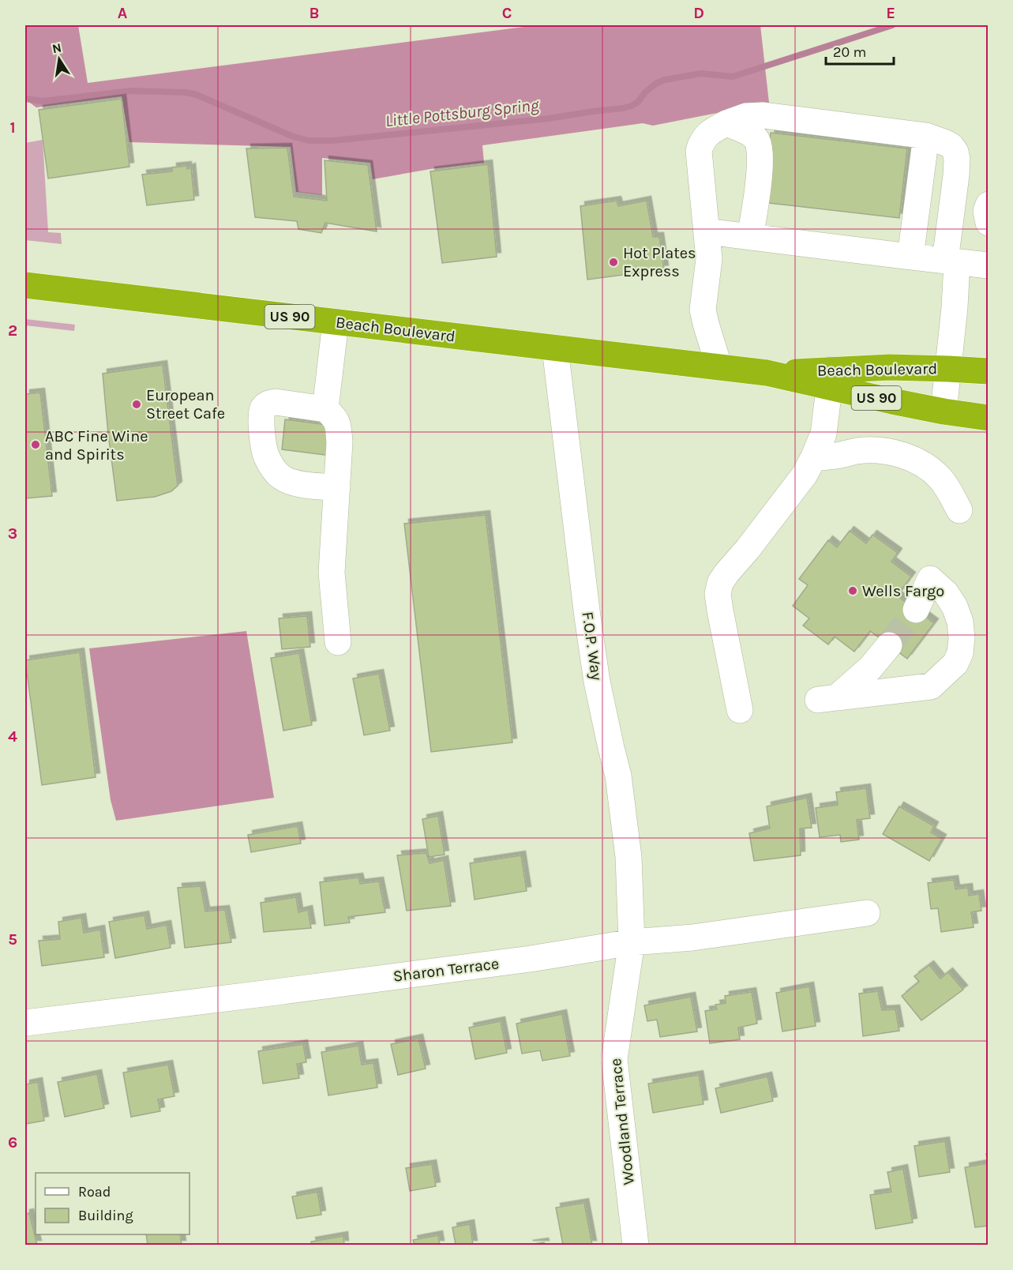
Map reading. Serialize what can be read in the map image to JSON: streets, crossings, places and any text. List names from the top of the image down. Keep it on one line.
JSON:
{"streets":{"highway":["US 90","Beach Boulevard"],"street":["F.O.P. Way","Sharon Terrace","Woodland Terrace"]},"crossings":[["Beach Boulevard","F.O.P. Way"],["F.O.P. Way","Sharon Terrace"],["F.O.P. Way","Woodland Terrace"],["Sharon Terrace","Woodland Terrace"]],"water":["Little Pottsburg Spring"],"places":["Hot Plates Express","European Street Cafe","ABC Fine Wine and Spirits","Wells Fargo"],"legend":["Road","Building"],"scale_bar":"20 m","north":"top","grid":{"columns":["A","B","C","D","E"],"rows":["1","2","3","4","5","6"]}}
